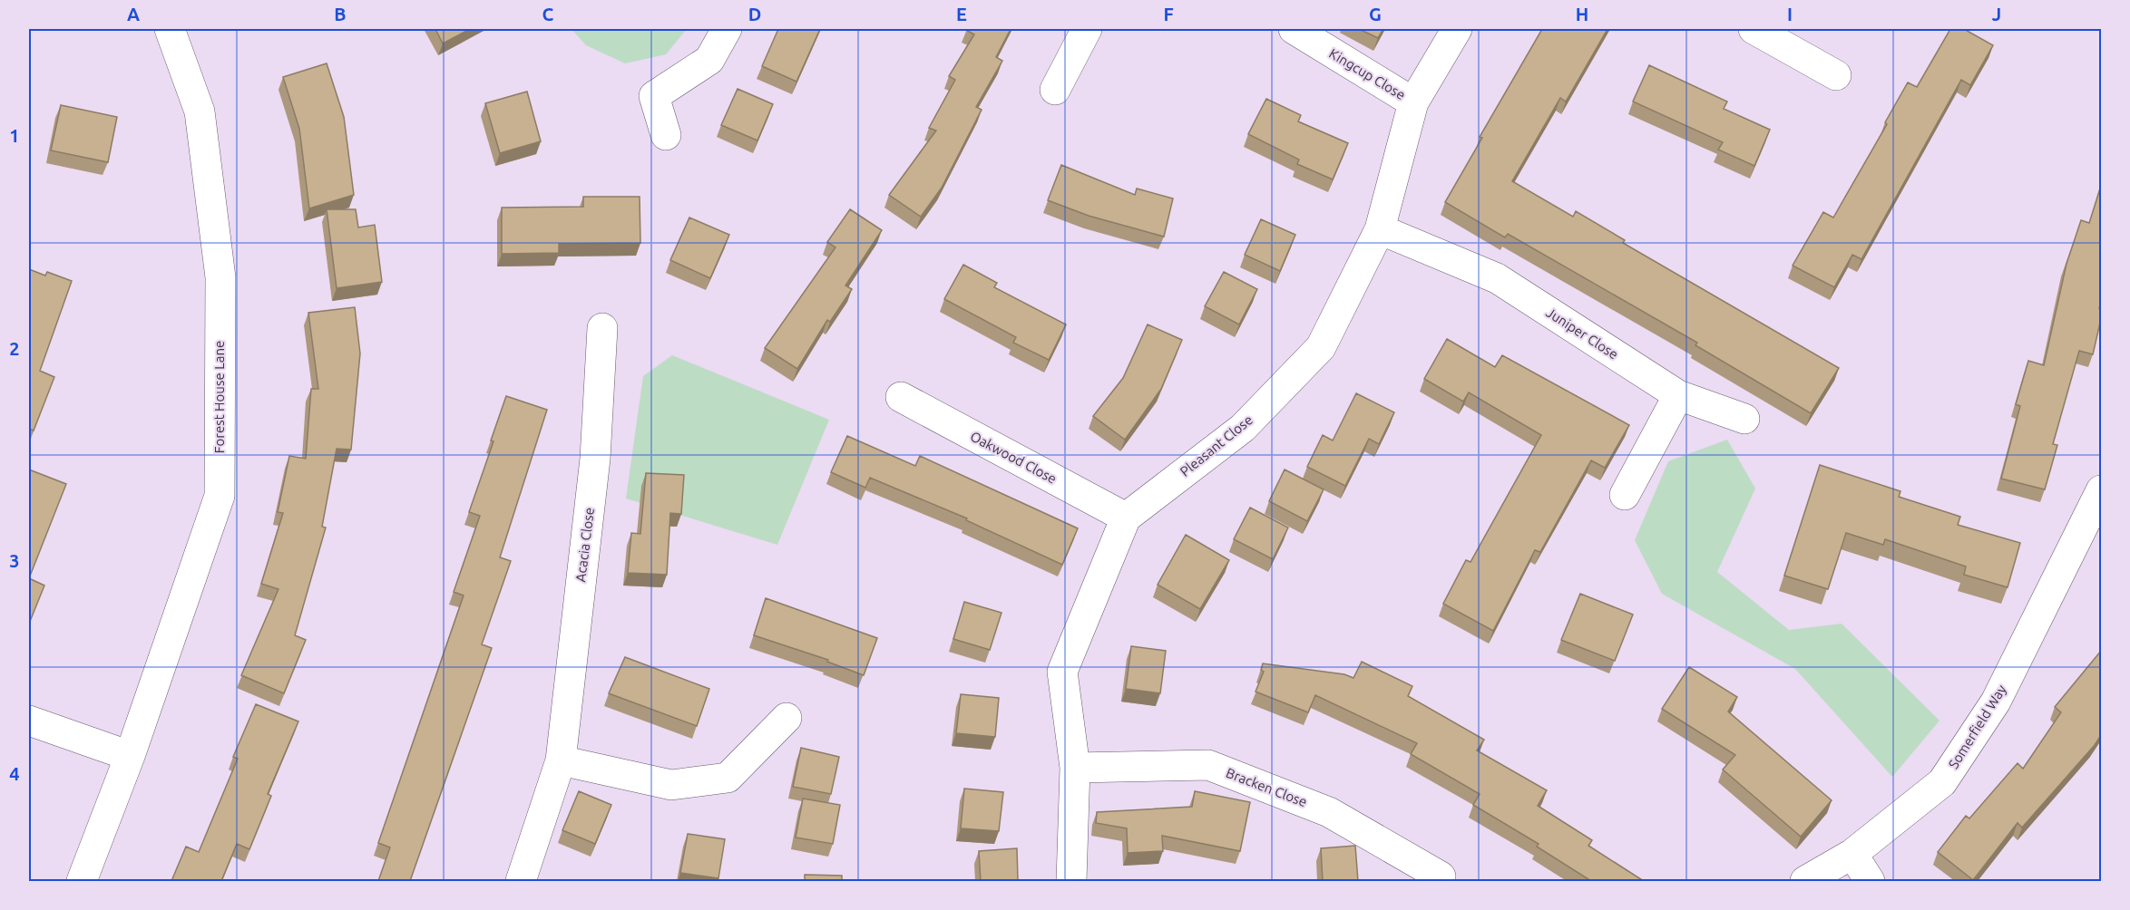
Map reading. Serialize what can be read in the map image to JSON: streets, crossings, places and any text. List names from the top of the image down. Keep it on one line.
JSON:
{"streets":{"street":["Kingcup Close","Juniper Close","Forest House Lane","Pleasant Close","Oakwood Close","Acacia Close","Somerfield Way","Bracken Close"]},"crossings":[["Kingcup Close","Pleasant Close"],["Juniper Close","Pleasant Close"],["Pleasant Close","Oakwood Close"]],"grid":{"columns":["A","B","C","D","E","F","G","H","I","J"],"rows":["1","2","3","4"]}}
